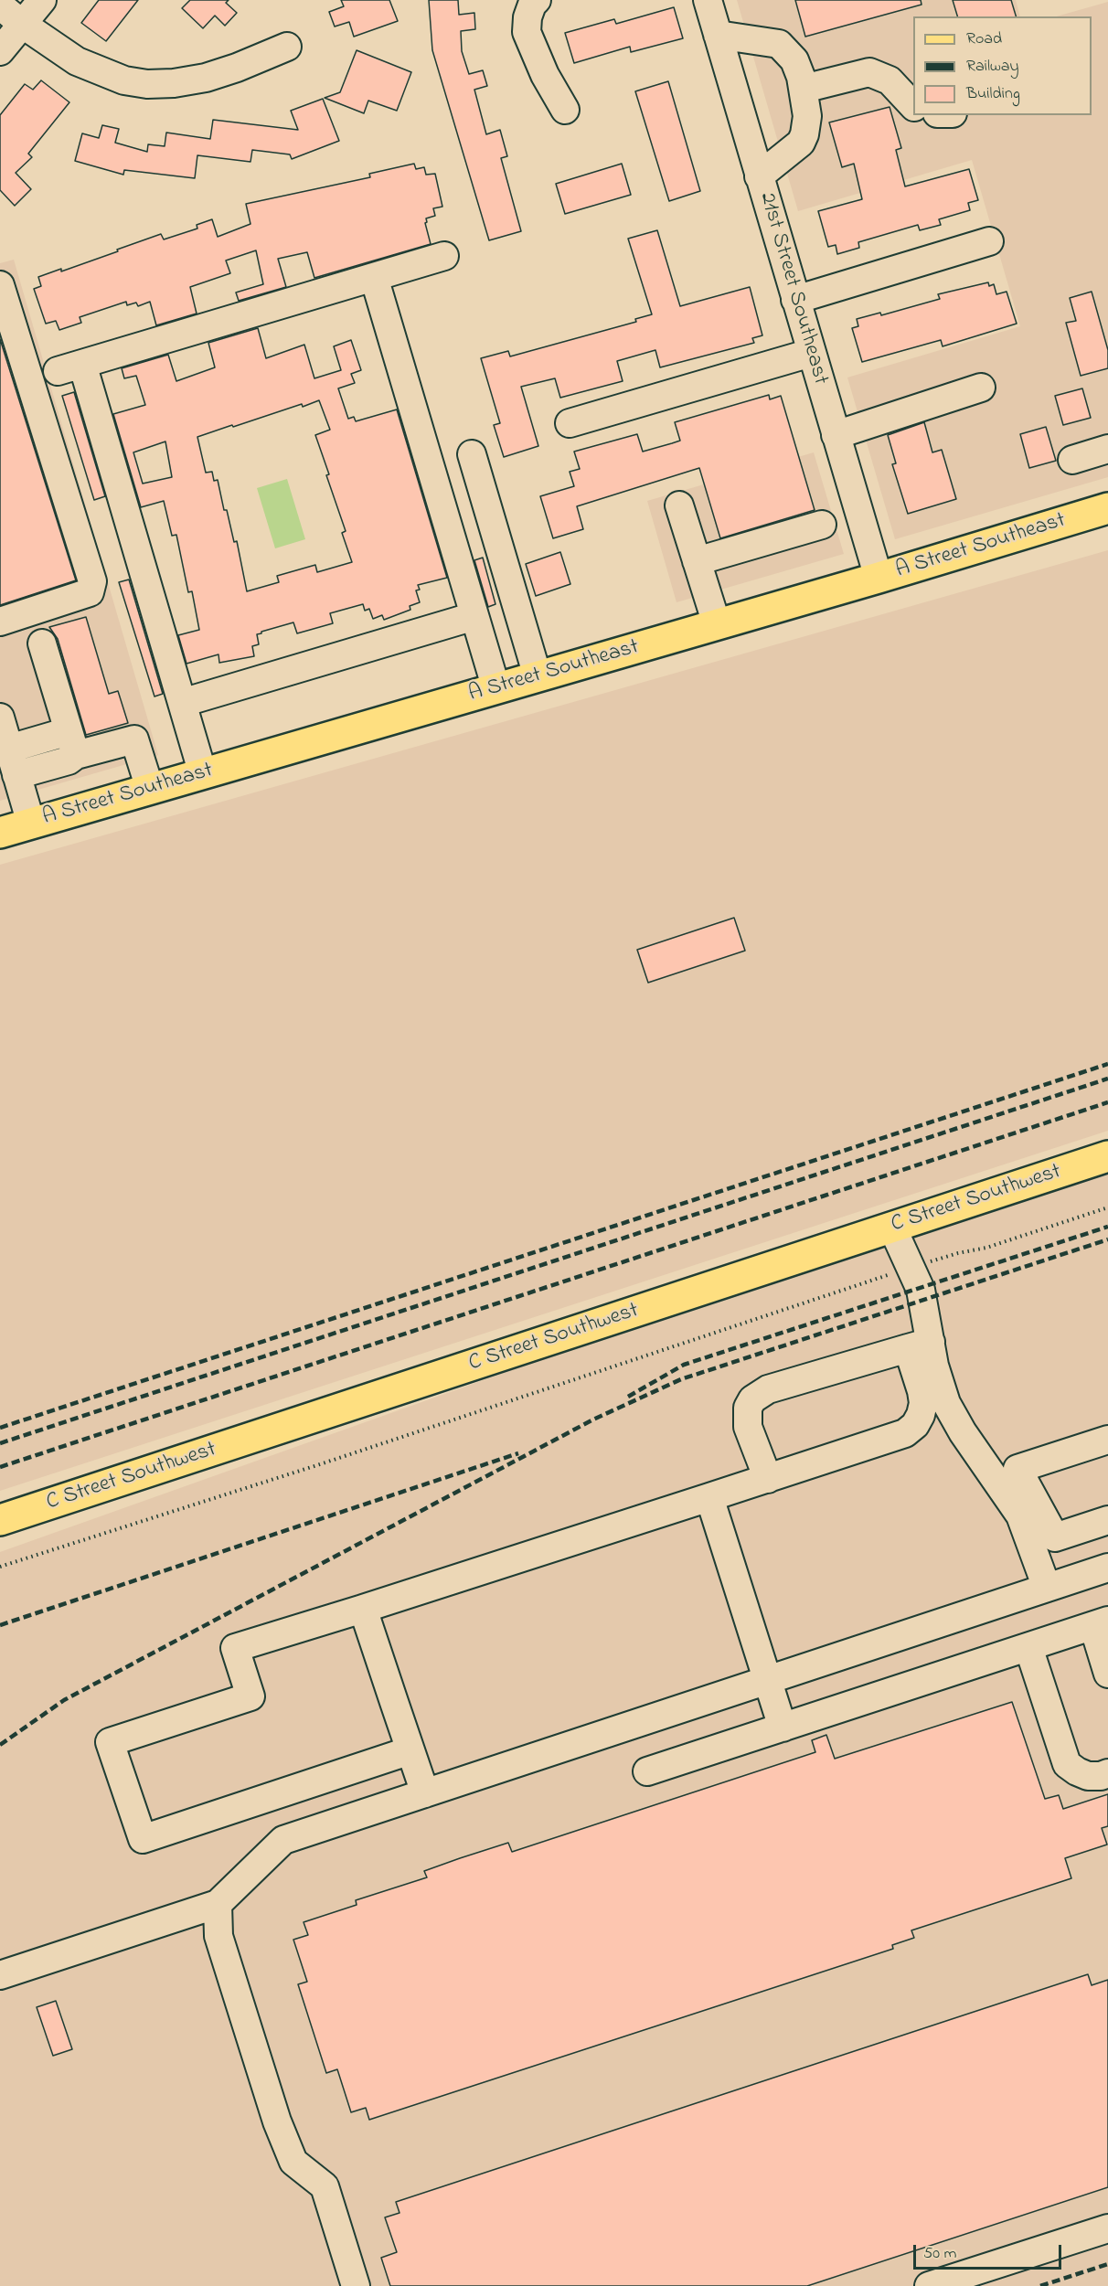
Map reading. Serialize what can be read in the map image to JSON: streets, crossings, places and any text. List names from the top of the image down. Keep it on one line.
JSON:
{"streets":{"main road":["A Street Southeast","C Street Southwest"],"street":["21st Street Southeast"]},"crossings":[["21st Street Southeast","A Street Southeast"]],"legend":["Road","Railway","Building"],"scale_bar":"50 m"}
